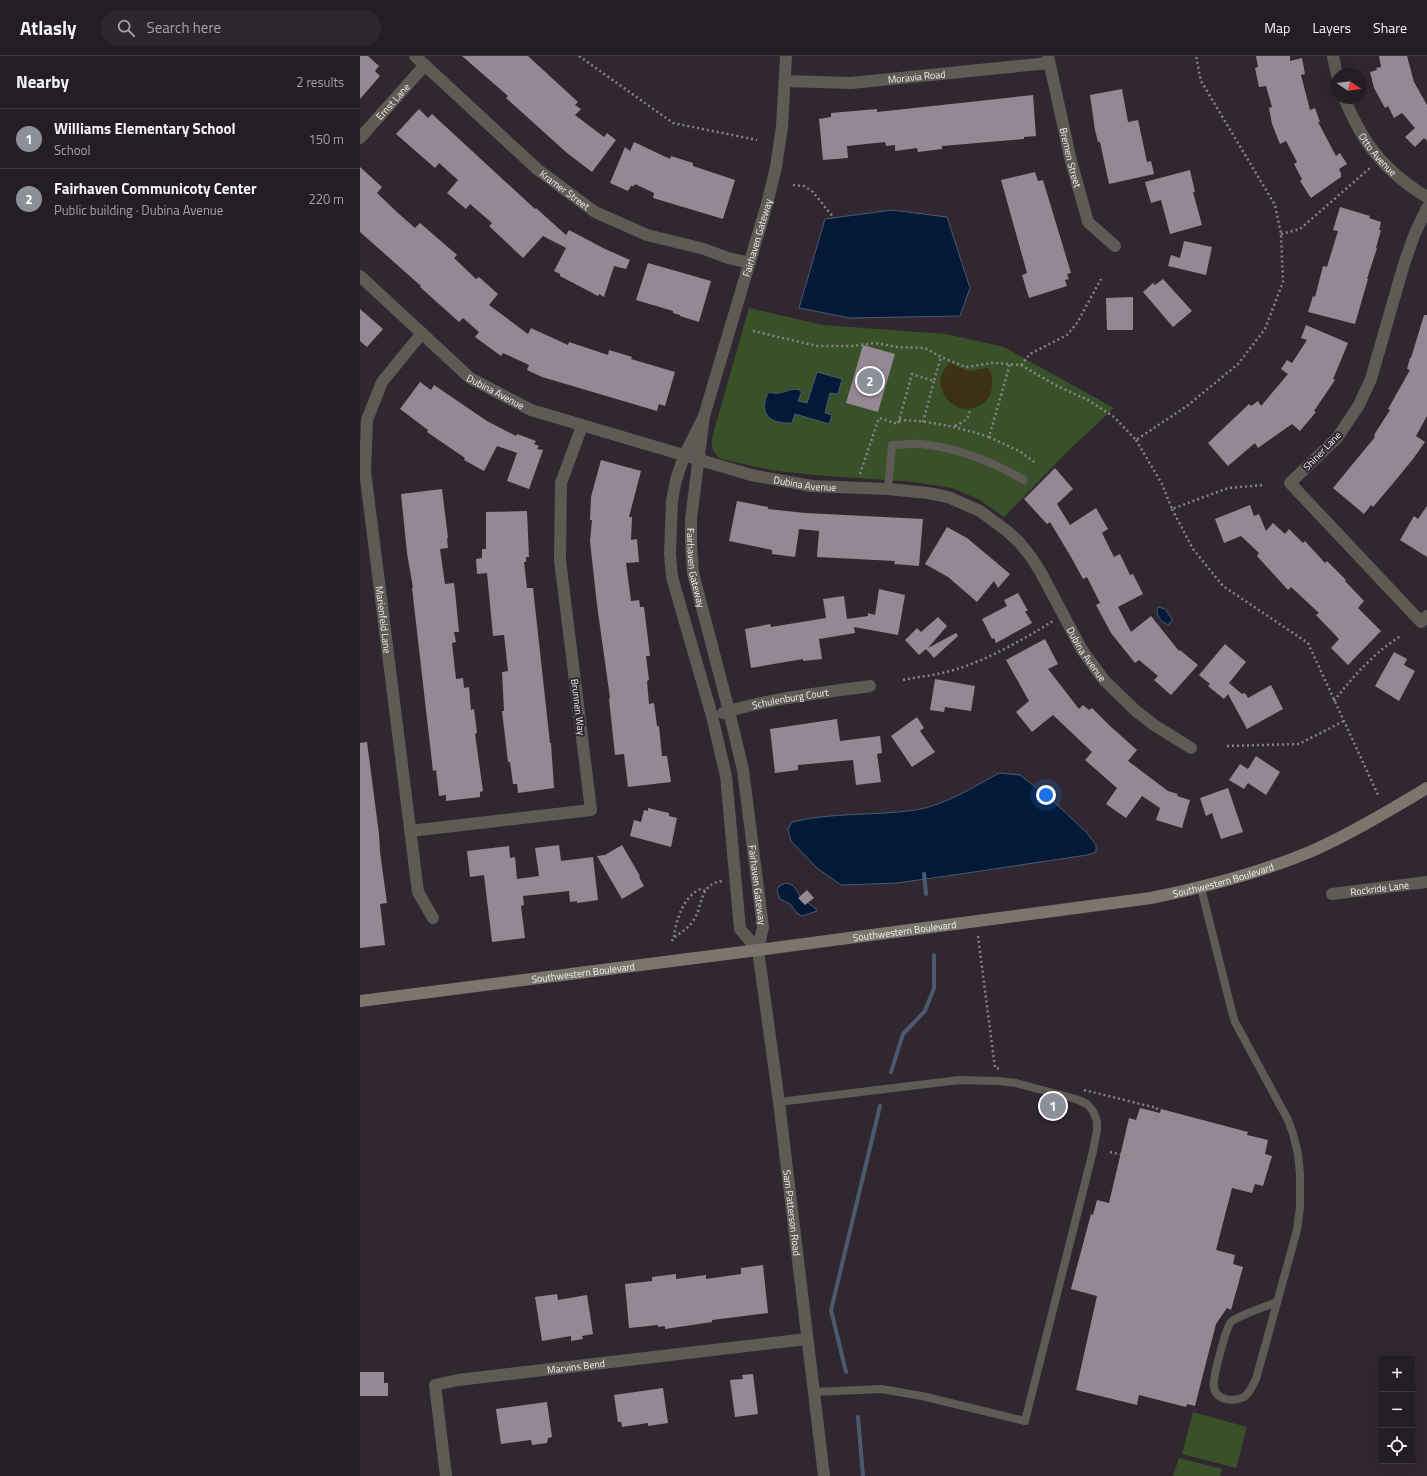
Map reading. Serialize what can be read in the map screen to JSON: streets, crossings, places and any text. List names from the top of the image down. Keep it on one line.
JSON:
{"streets":{"street":["Moravia Road","Ernst Lane","Otto Avenue","Bremen Street","Kramer Street","Fairhaven Gateway","Dubina Avenue","Shiner Lane","Marienfeld Lane","Schulenburg Court","Brunnen Way","Southwestern Boulevard","Rockride Lane","Sam Patterson Road","Marvins Bend"]},"crossings":[["Moravia Road","Bremen Street"],["Moravia Road","Fairhaven Gateway"],["Ernst Lane","Kramer Street"],["Kramer Street","Fairhaven Gateway"],["Fairhaven Gateway","Dubina Avenue"],["Fairhaven Gateway","Schulenburg Court"],["Fairhaven Gateway","Southwestern Boulevard"],["Fairhaven Gateway","Sam Patterson Road"],["Dubina Avenue","Marienfeld Lane"],["Dubina Avenue","Brunnen Way"],["Marienfeld Lane","Brunnen Way"],["Southwestern Boulevard","Sam Patterson Road"],["Sam Patterson Road","Marvins Bend"]],"north":"right","page":{"header":"Atlasly","search":"Search here","nav":["Map","Layers","Share"],"heading":["Nearby","2 results"],"list":[{"mark":"1","name":"Williams Elementary School","note":"School","value":"150 m"},{"mark":"2","name":"Fairhaven Communicoty Center","note":"Public building · Dubina Avenue","value":"220 m"}],"pins":["2","1"],"map_buttons":["+","−"]}}
